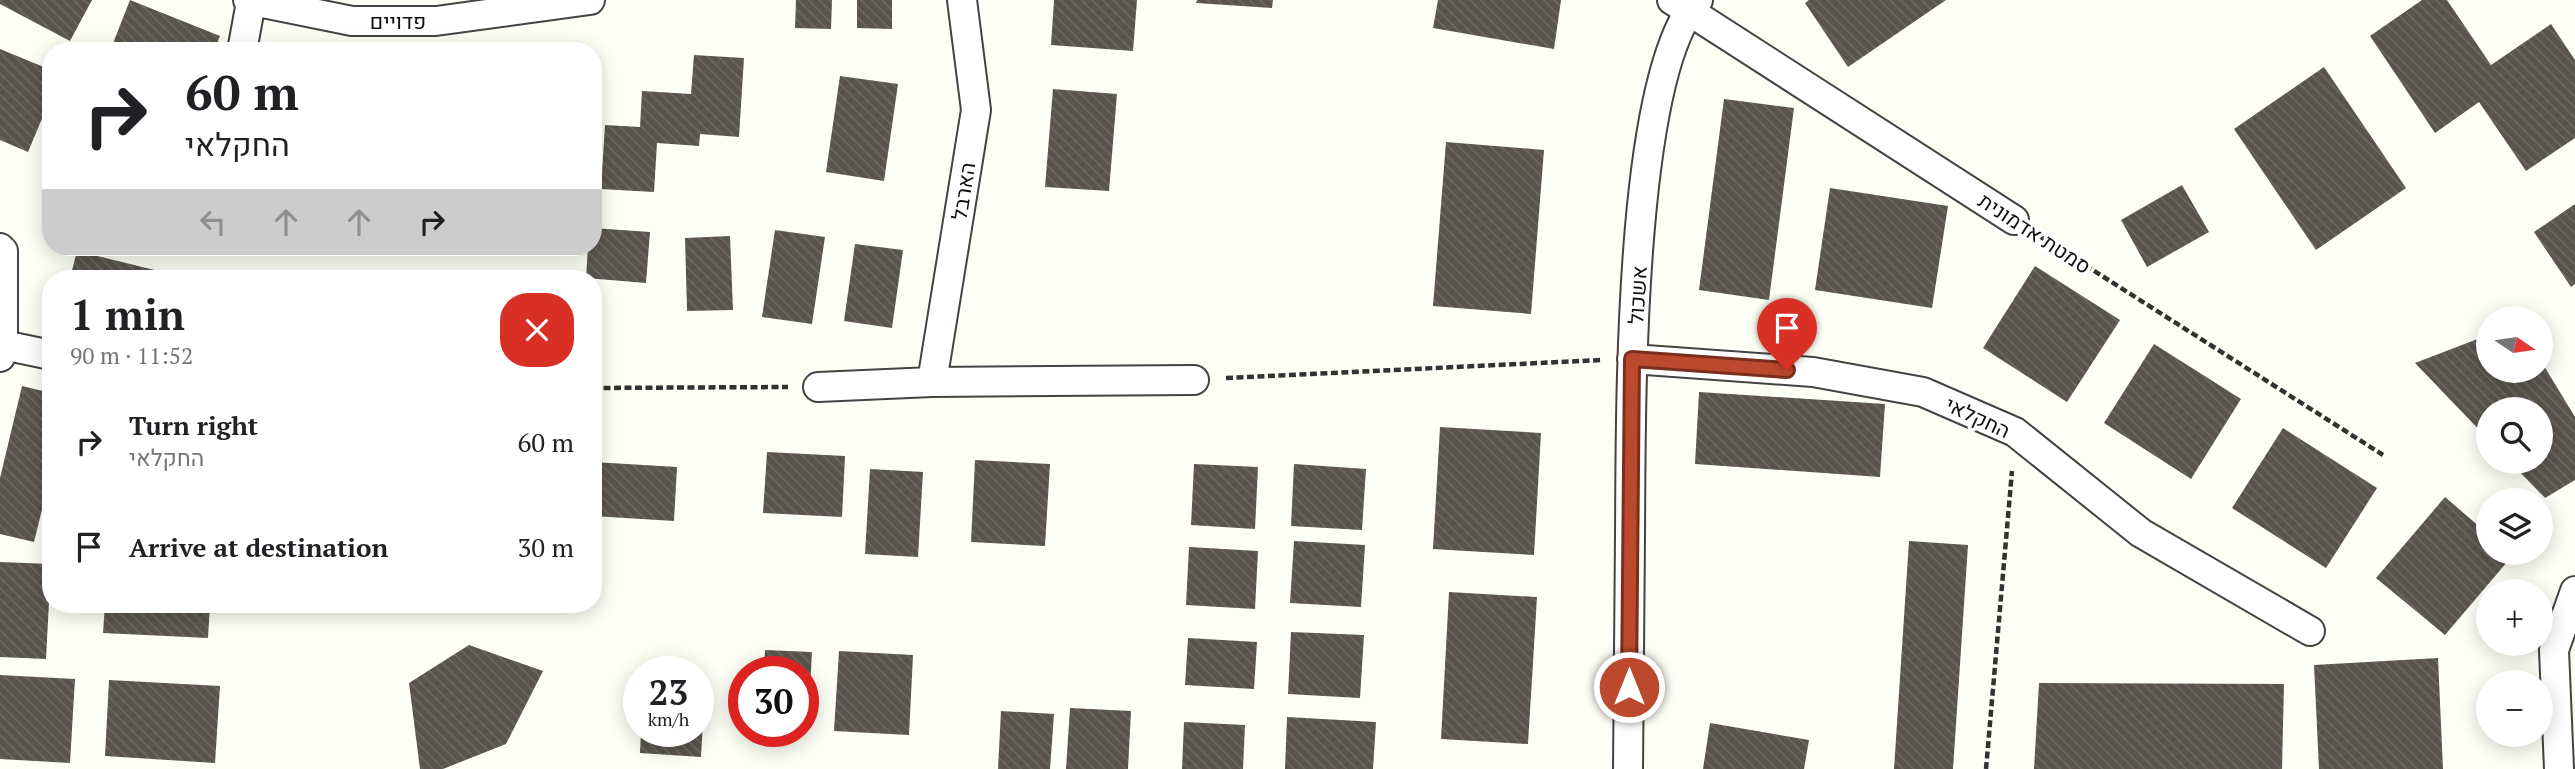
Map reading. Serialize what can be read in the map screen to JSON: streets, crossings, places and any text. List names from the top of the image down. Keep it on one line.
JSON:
{"streets":{"street":["פדויים","הארבל","סמטת אדמונית","אשכול","החקלאי"]},"crossings":[["סמטת אדמונית","אשכול"],["אשכול","החקלאי"]],"north":"right","page":{"turn":["60 m","החקלאי"],"heading":["1 min","90 m · 11:52"],"map_buttons":["+","−"],"list":[{"name":"Turn right","note":"החקלאי","value":"60 m"},{"name":"Arrive at destination","value":"30 m"}],"speed":"23 km/h","limit":"30"}}
